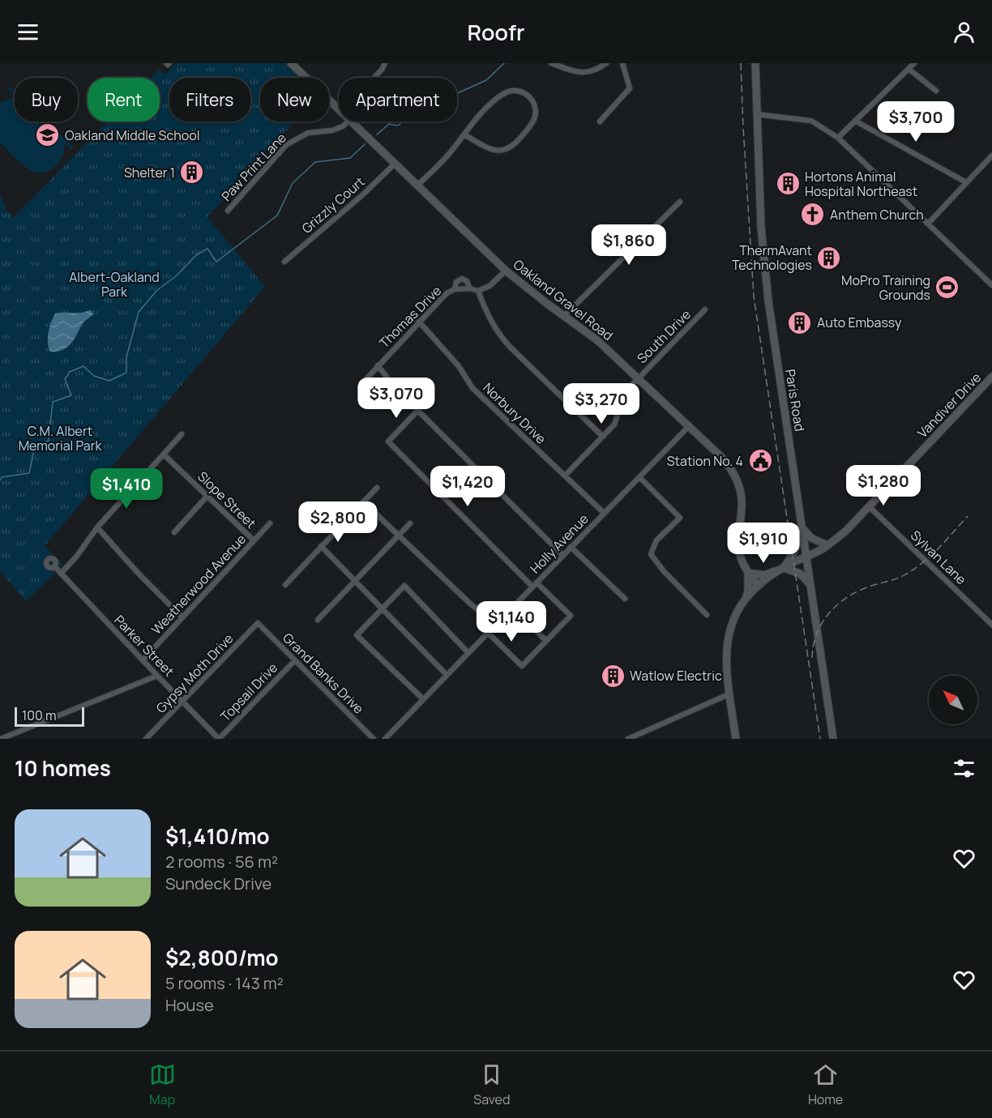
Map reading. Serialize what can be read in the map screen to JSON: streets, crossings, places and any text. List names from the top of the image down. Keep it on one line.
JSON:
{"streets":{"main road":["Oakland Gravel Road","Paris Road","Vandiver Drive"],"street":["Paw Print Lane","Grizzly Court","Thomas Drive","South Drive","Norbury Drive","Slope Street","Holly Avenue","Sylvan Lane","Weatherwood Avenue","Parker Street","Gypsy Moth Drive","Grand Banks Drive","Topsail Drive"]},"crossings":[["Grizzly Court","Oakland Gravel Road"],["Oakland Gravel Road","South Drive"],["Oakland Gravel Road","Vandiver Drive"],["Oakland Gravel Road","Holly Avenue"],["Thomas Drive","Norbury Drive"],["South Drive","Norbury Drive"],["Paris Road","Vandiver Drive"],["Vandiver Drive","Sylvan Lane"],["Norbury Drive","Holly Avenue"],["Slope Street","Weatherwood Avenue"],["Weatherwood Avenue","Parker Street"],["Parker Street","Gypsy Moth Drive"],["Parker Street","Topsail Drive"],["Gypsy Moth Drive","Grand Banks Drive"],["Grand Banks Drive","Topsail Drive"]],"parks":["Albert-Oakland Park","C.M. Albert Memorial Park"],"places":{"school or university":["Oakland Middle School"],"building":["Shelter 1","Hortons Animal Hospital Northeast","ThermAvant Technologies","Auto Embassy","Watlow Electric"],"church":["Anthem Church"],"sports":["MoPro Training Grounds"],"public building":["Station No. 4"]},"scale_bar":"100 m","north":"top left","page":{"header":"Roofr","chip":["Buy","Rent","Filters","New","Apartment"],"price":["$3,700","$1,860","$3,070","$3,270","$1,280","$1,420","$1,410","$2,800","$1,910","$1,140"],"scale":"100 m","heading":"10 homes","list":[{"name":"$1,410/mo","note":"2 rooms · 56 m² · Sundeck Drive"},{"name":"$2,800/mo","note":"5 rooms · 143 m² · House"}],"tabs":["Map","Saved","Home"]}}
